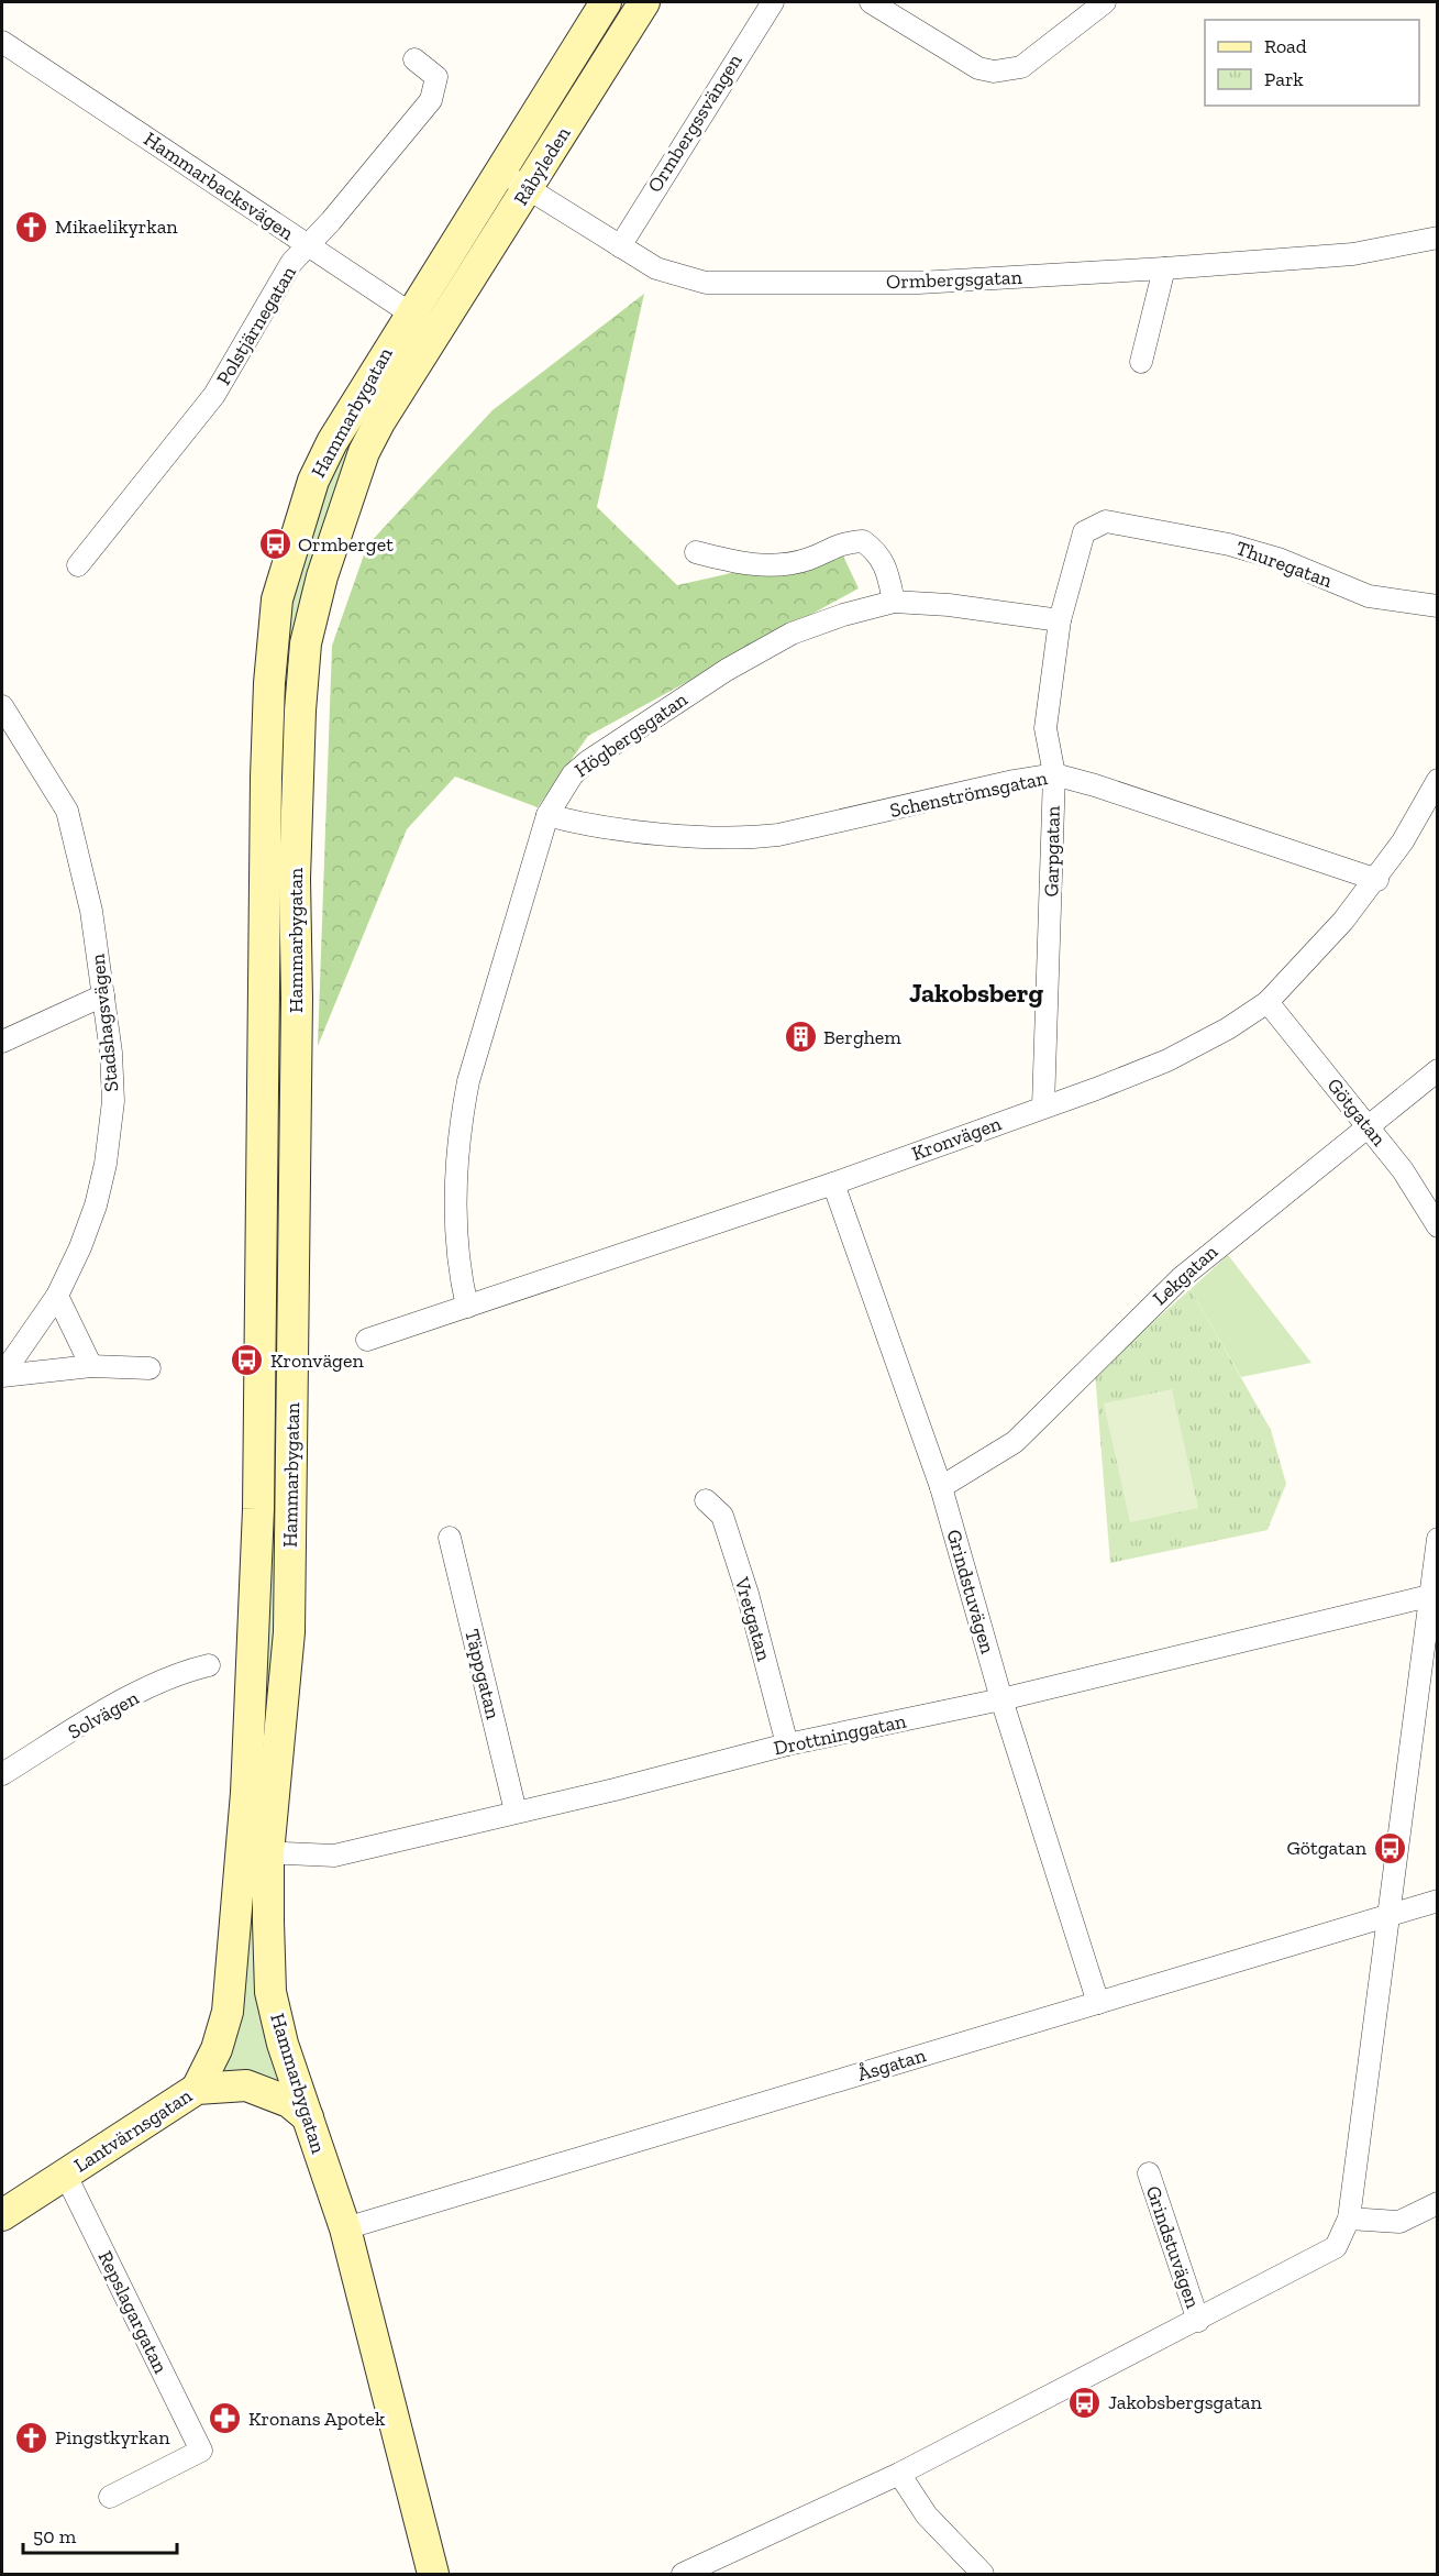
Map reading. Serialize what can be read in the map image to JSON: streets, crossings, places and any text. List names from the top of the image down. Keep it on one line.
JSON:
{"streets":{"main road":["Råbyleden","Hammarbygatan","Lantvärnsgatan"],"street":["Ormbergssvängen","Hammarbacksvägen","Ormbergsgatan","Polstjärnegatan","Thuregatan","Högbergsgatan","Schenströmsgatan","Garpgatan","Stadshagsvägen","Götgatan","Kronvägen","Lekgatan","Grindstuvägen","Vretgatan","Täppgatan","Solvägen","Drottninggatan","Åsgatan","Repslagargatan"]},"crossings":[["Ormbergssvängen","Ormbergsgatan"],["Råbyleden","Hammarbacksvägen"],["Råbyleden","Ormbergsgatan"],["Råbyleden","Hammarbygatan"],["Hammarbacksvägen","Polstjärnegatan"],["Hammarbacksvägen","Hammarbygatan"],["Hammarbygatan","Drottninggatan"],["Hammarbygatan","Åsgatan"],["Hammarbygatan","Lantvärnsgatan"],["Thuregatan","Garpgatan"],["Högbergsgatan","Schenströmsgatan"],["Högbergsgatan","Garpgatan"],["Högbergsgatan","Kronvägen"],["Schenströmsgatan","Garpgatan"],["Schenströmsgatan","Kronvägen"],["Garpgatan","Kronvägen"],["Götgatan","Kronvägen"],["Götgatan","Lekgatan"],["Kronvägen","Grindstuvägen"],["Lekgatan","Grindstuvägen"],["Grindstuvägen","Drottninggatan"],["Grindstuvägen","Åsgatan"],["Vretgatan","Drottninggatan"],["Täppgatan","Drottninggatan"],["Lantvärnsgatan","Repslagargatan"]],"districts":["Jakobsberg"],"places":{"church":["Mikaelikyrkan","Pingstkyrkan"],"bus stop":["Ormberget","Kronvägen","Götgatan","Jakobsbergsgatan"],"building":["Berghem"],"pharmacy":["Kronans Apotek"]},"legend":["Road","Park"],"scale_bar":"50 m"}
